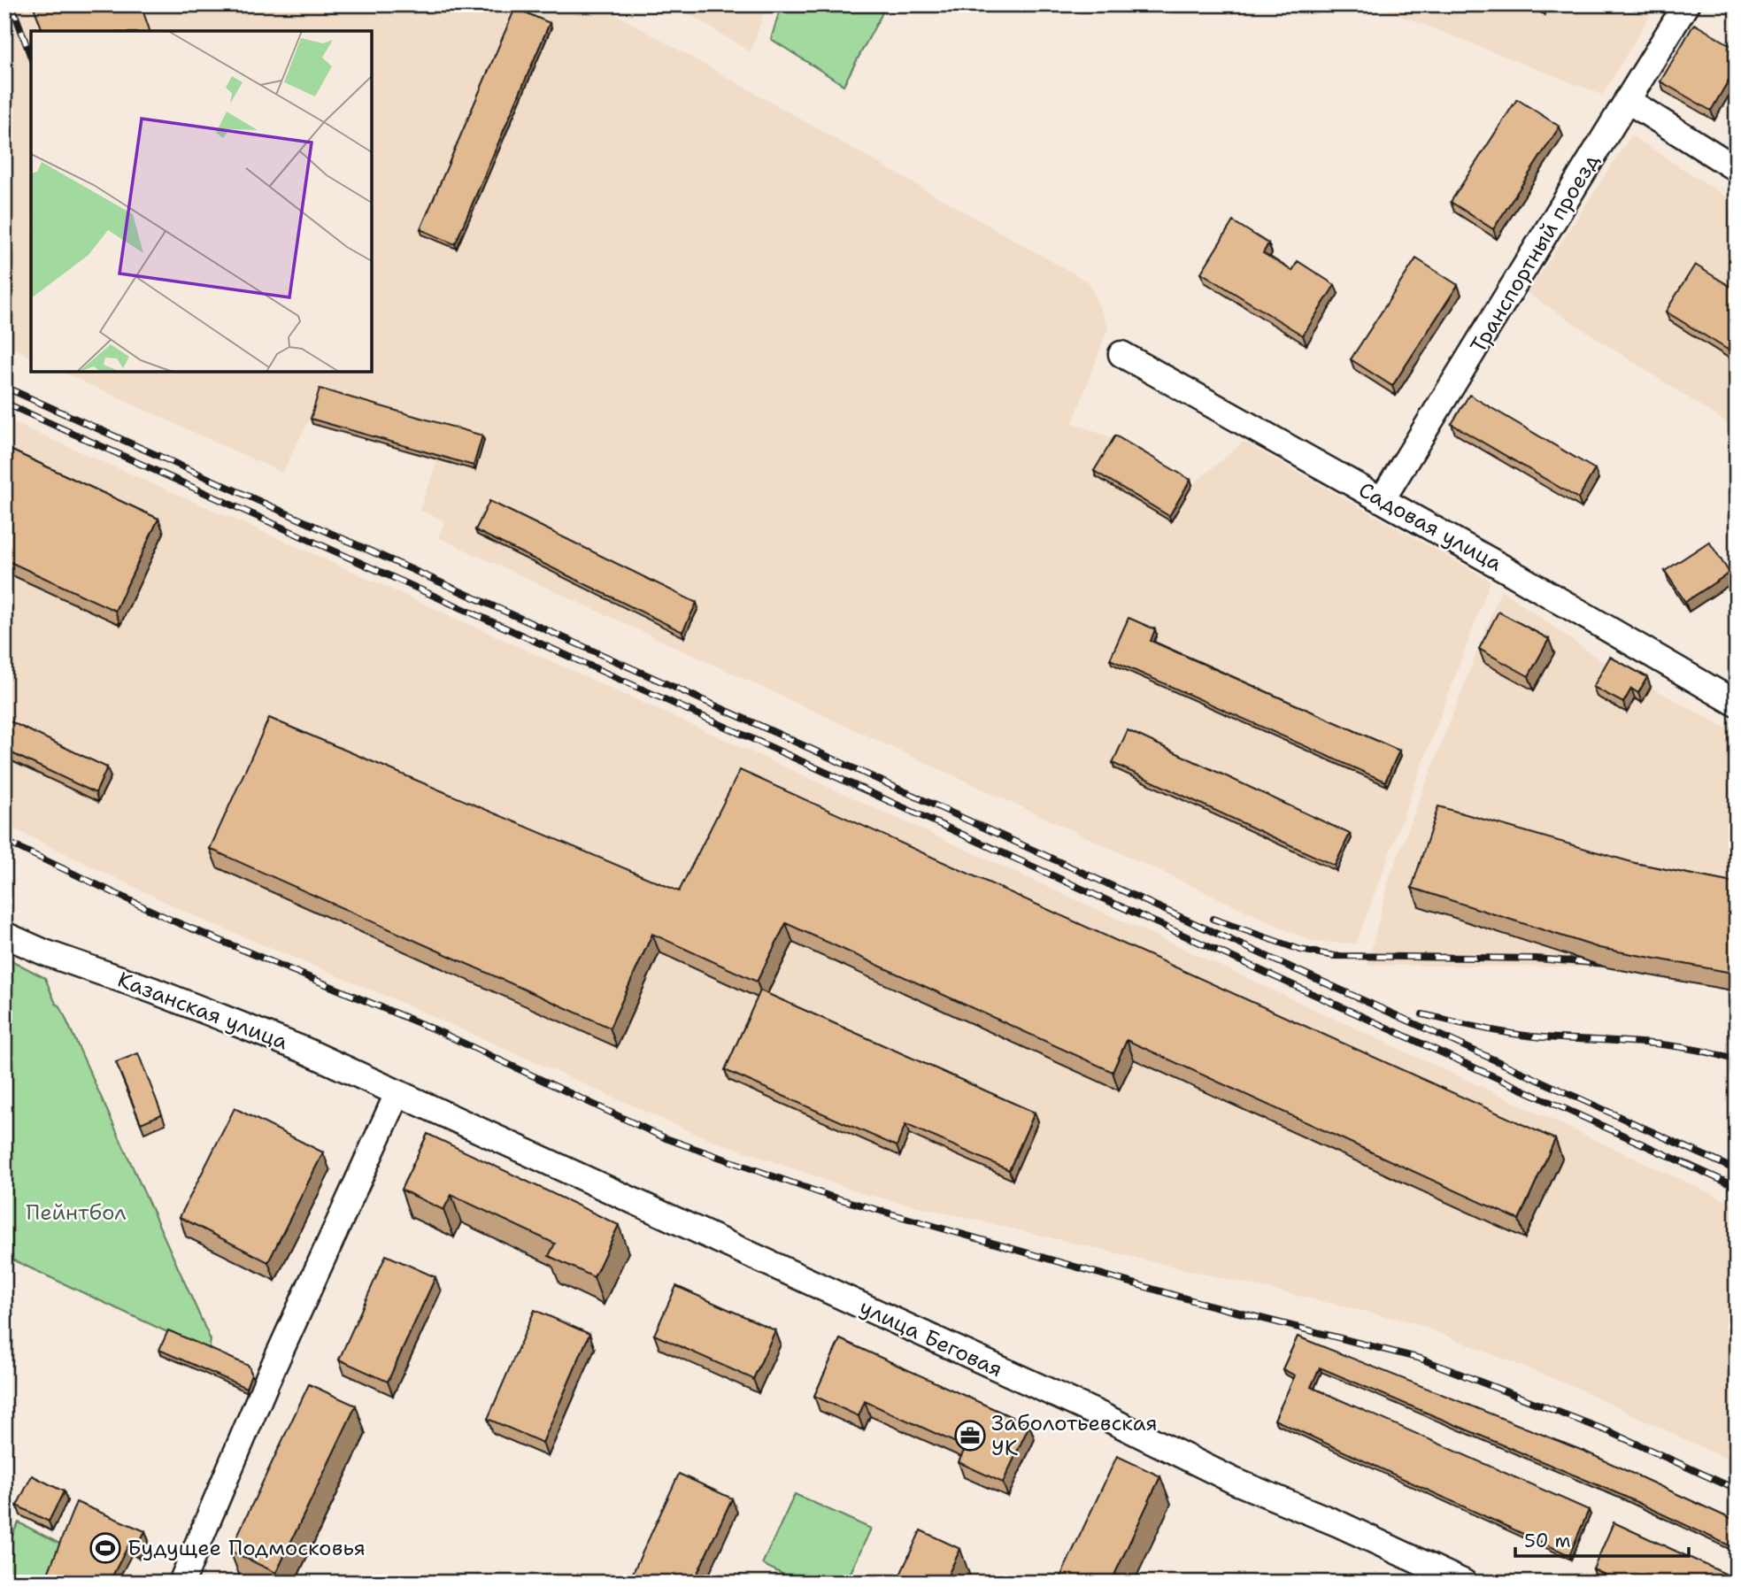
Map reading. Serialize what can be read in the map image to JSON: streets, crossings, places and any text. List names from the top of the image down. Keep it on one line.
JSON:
{"streets":{"street":["Транспортный проезд","Садовая улица","Казанская улица","улица Беговая"]},"crossings":[["Транспортный проезд","Садовая улица"],["Казанская улица","улица Беговая"]],"parks":["Пейнтбол"],"places":{"office":["Заболотьевская УК"],"sports":["Будущее Подмосковья"]},"scale_bar":"50 m"}
